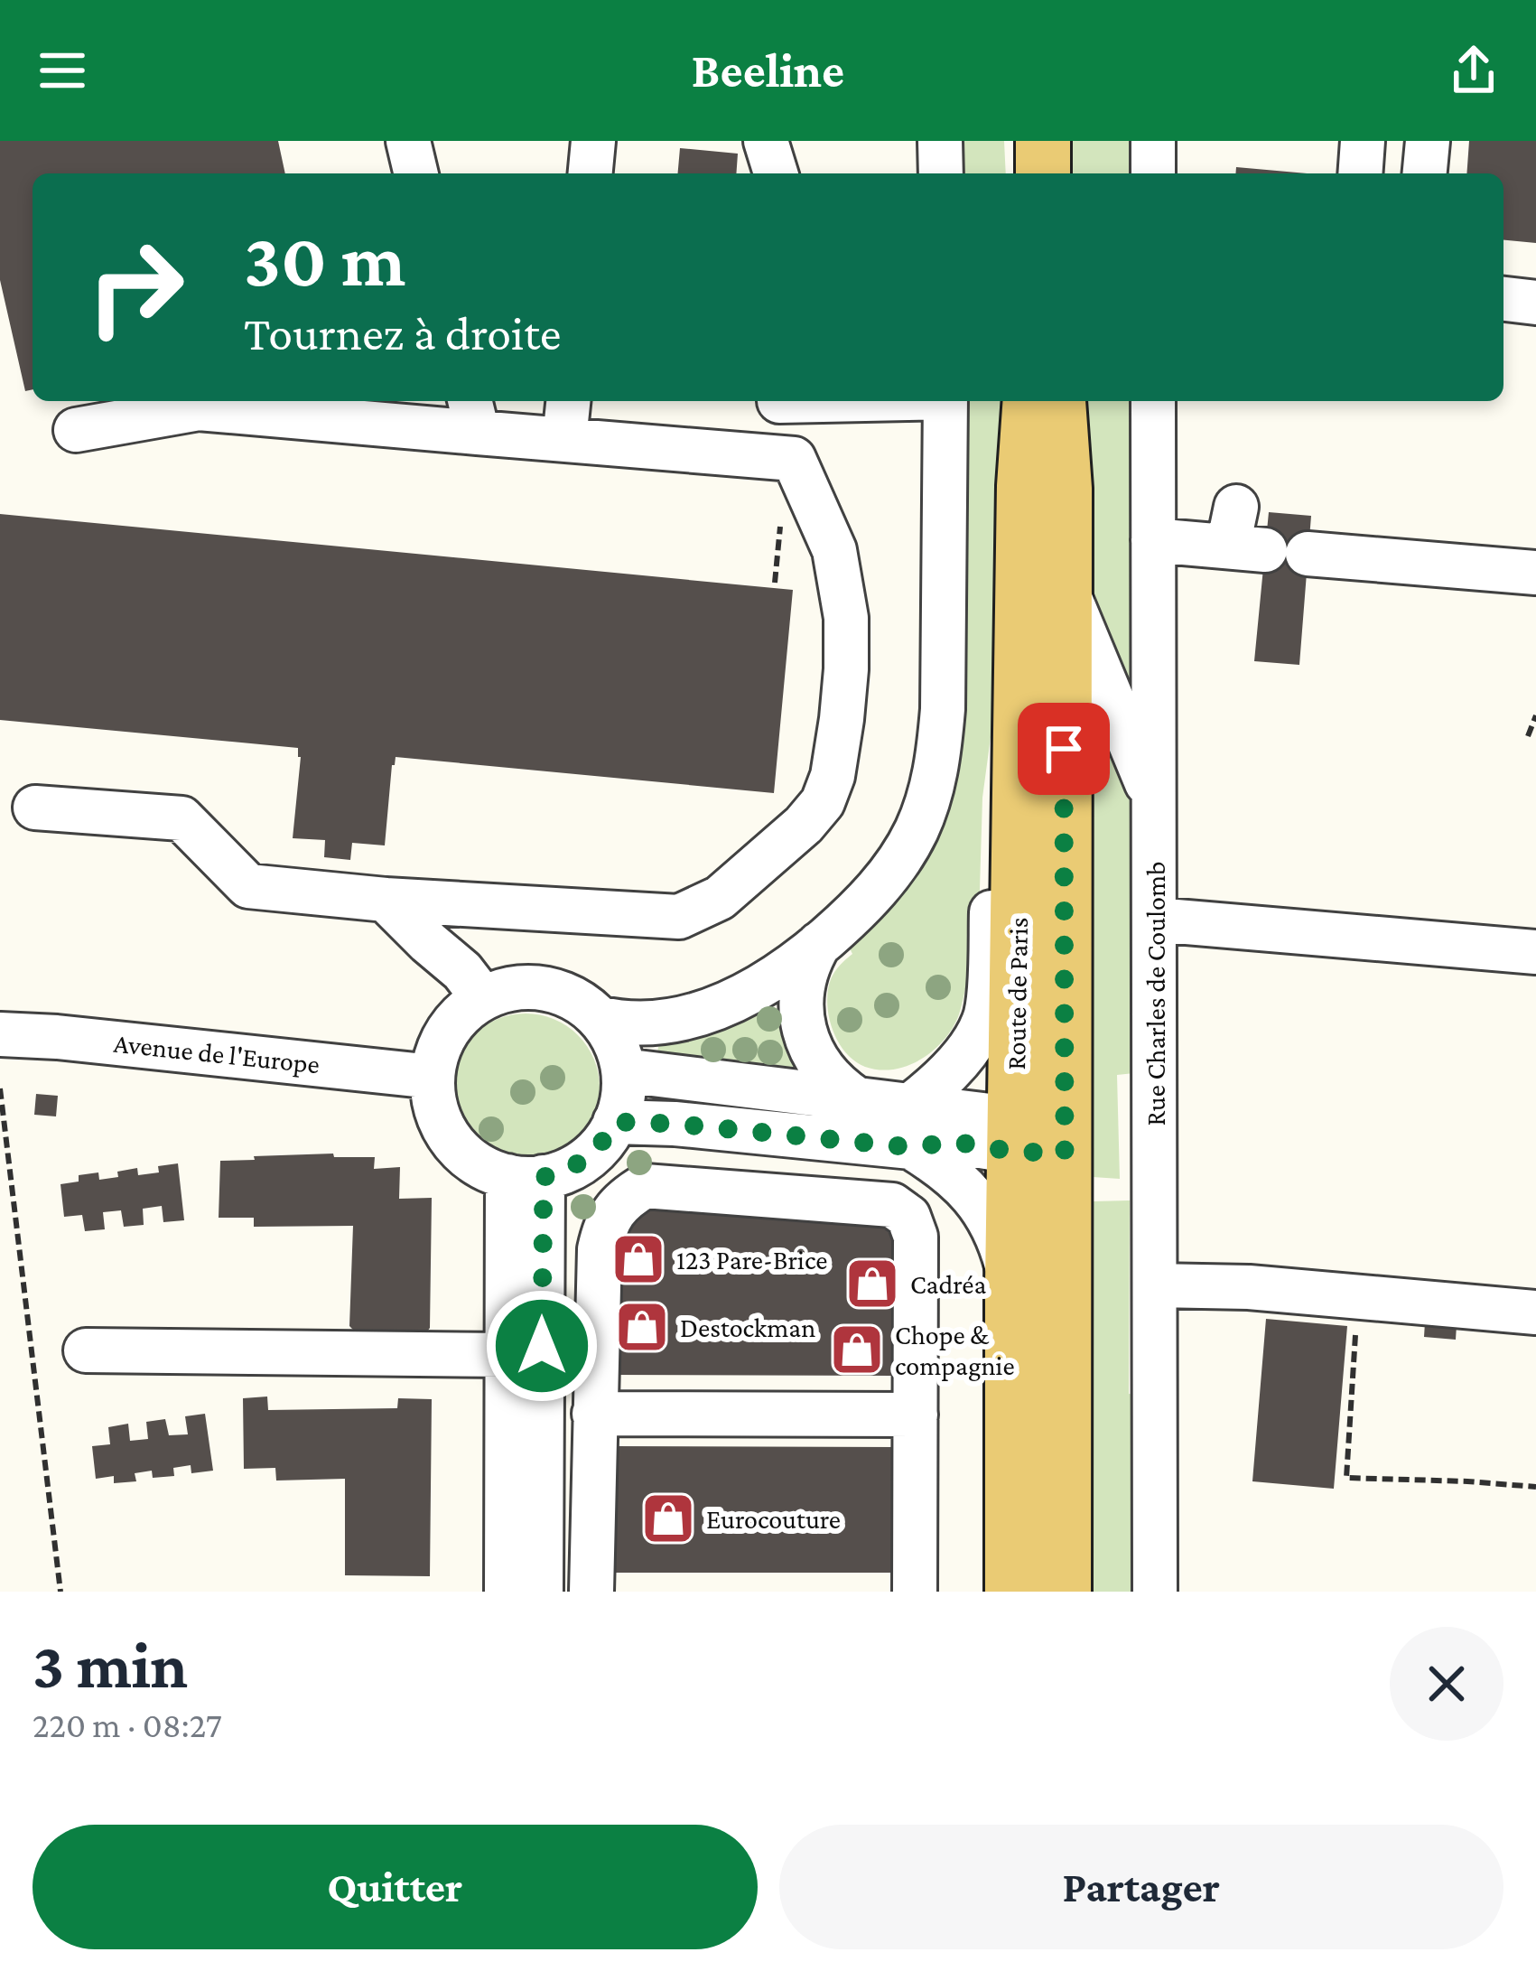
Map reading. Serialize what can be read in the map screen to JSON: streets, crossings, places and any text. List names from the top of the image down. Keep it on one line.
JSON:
{"streets":{"main road":["Route de Paris"],"street":["Rue Charles de Coulomb","Avenue de l'Europe"]},"places":{"shop":["123 Pare-Brice","Cadréa","Destockman","Chope & compagnie","Eurocouture"]},"page":{"header":"Beeline","turn":["30 m","Tournez à droite"],"heading":["3 min","220 m · 08:27"],"buttons":["Quitter","Partager"]}}
